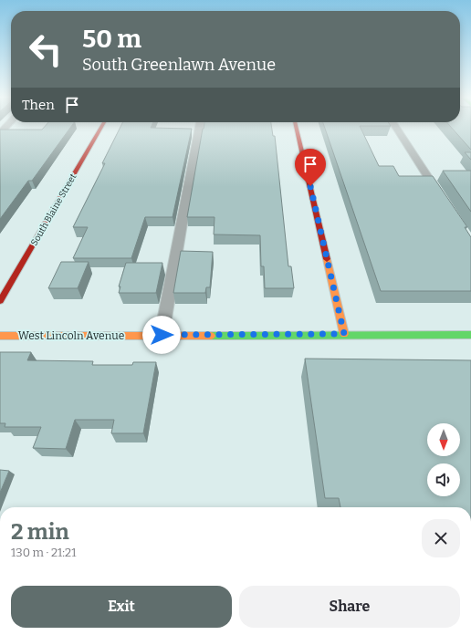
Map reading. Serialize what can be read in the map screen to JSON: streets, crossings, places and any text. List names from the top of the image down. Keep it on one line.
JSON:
{"streets":{"street":["South Blaine Street","West Lincoln Avenue"]},"north":"bottom","page":{"turn":["50 m","South Greenlawn Avenue"],"then":"Then","heading":["2 min","130 m · 21:21"],"buttons":["Exit","Share"]}}
